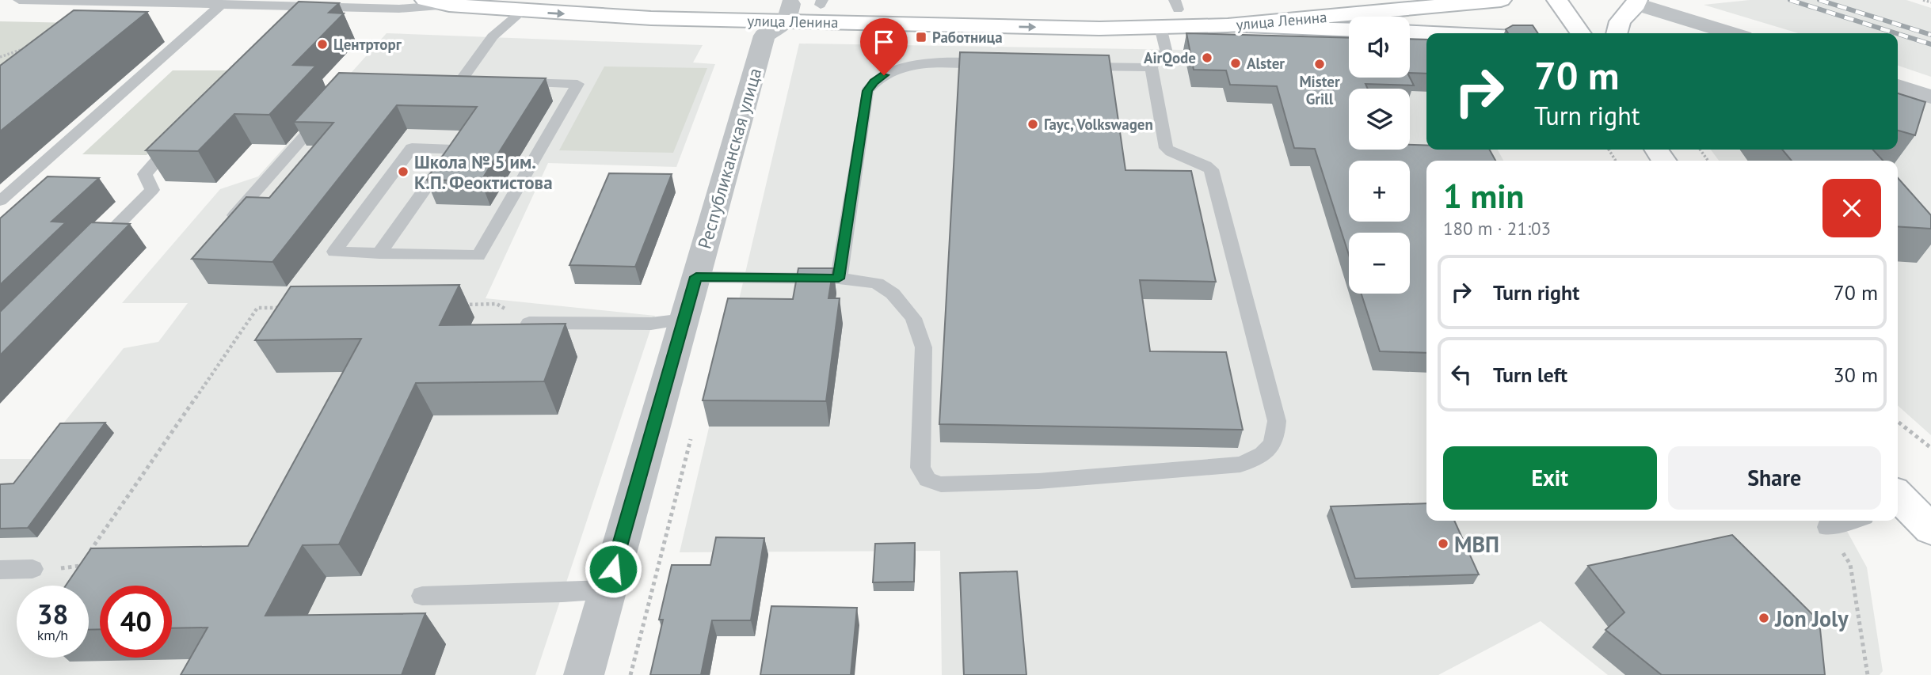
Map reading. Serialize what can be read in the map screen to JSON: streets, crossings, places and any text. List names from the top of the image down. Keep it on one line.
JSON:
{"streets":{"main road":["улица Ленина"],"street":["Республиканская улица"]},"crossings":[["улица Ленина","Республиканская улица"]],"places":{"transit":["Работница"],"other":["Центрторг","AirQode","Alster","Mister Grill","Гаус, Volkswagen","Школа № 5 им. К.П. Феоктистова","МВП","Jon Joly"]},"page":{"map_buttons":["+","−"],"turn":["70 m","Turn right"],"heading":["1 min","180 m · 21:03"],"list":[{"name":"Turn right","value":"70 m"},{"name":"Turn left","value":"30 m"}],"buttons":["Exit","Share"],"speed":"38 km/h","limit":"40"}}
